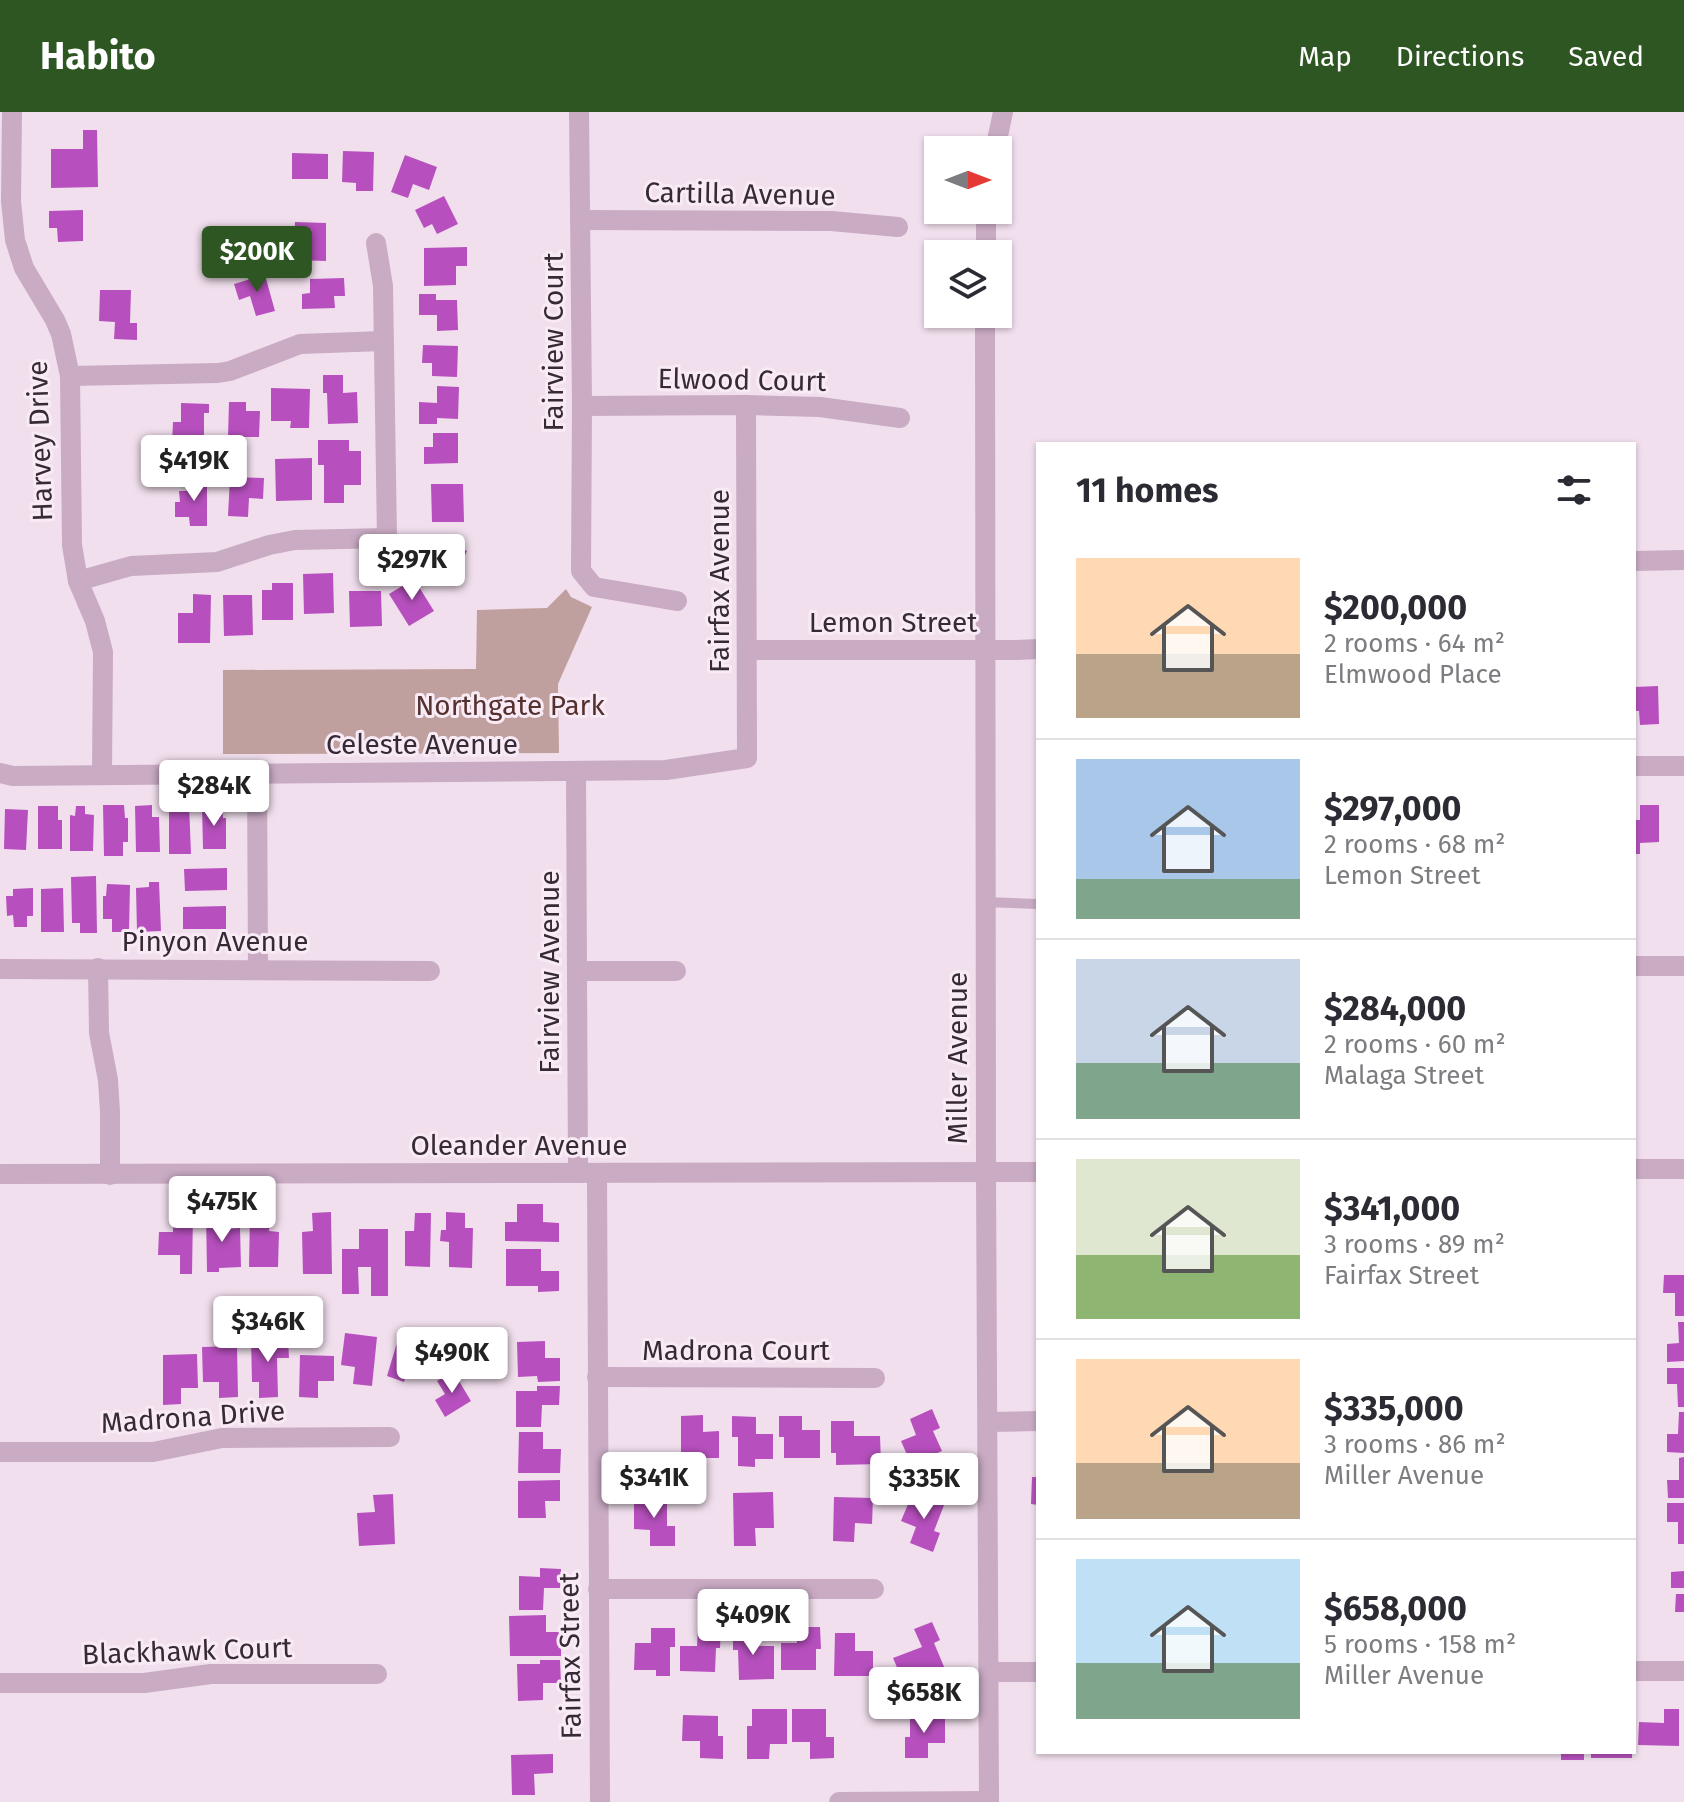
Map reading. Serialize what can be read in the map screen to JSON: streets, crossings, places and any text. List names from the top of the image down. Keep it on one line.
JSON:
{"streets":{"street":["Cartilla Avenue","Fairview Court","Elwood Court","Harvey Drive","Fairfax Avenue","Lemon Street","Celeste Avenue","Pinyon Avenue","Fairview Avenue","Miller Avenue","Oleander Avenue","Madrona Court","Madrona Drive","Blackhawk Court","Fairfax Street"]},"crossings":[["Cartilla Avenue","Fairview Court"],["Fairview Court","Elwood Court"],["Elwood Court","Fairfax Avenue"],["Harvey Drive","Celeste Avenue"],["Fairfax Avenue","Lemon Street"],["Fairfax Avenue","Celeste Avenue"],["Lemon Street","Miller Avenue"],["Celeste Avenue","Fairview Avenue"],["Fairview Avenue","Oleander Avenue"],["Fairview Avenue","Fairfax Street"],["Miller Avenue","Oleander Avenue"],["Oleander Avenue","Fairfax Street"],["Madrona Court","Fairfax Street"]],"parks":["Northgate Park"],"north":"right","page":{"header":"Habito","nav":["Map","Directions","Saved"],"price":["$200K","$419K","$297K","$284K","$475K","$346K","$490K","$341K","$335K","$409K","$658K"],"heading":"11 homes","list":[{"name":"$200,000","note":"2 rooms · 64 m² · Elmwood Place"},{"name":"$297,000","note":"2 rooms · 68 m² · Lemon Street"},{"name":"$284,000","note":"2 rooms · 60 m² · Malaga Street"},{"name":"$341,000","note":"3 rooms · 89 m² · Fairfax Street"},{"name":"$335,000","note":"3 rooms · 86 m² · Miller Avenue"},{"name":"$658,000","note":"5 rooms · 158 m² · Miller Avenue"}]}}
